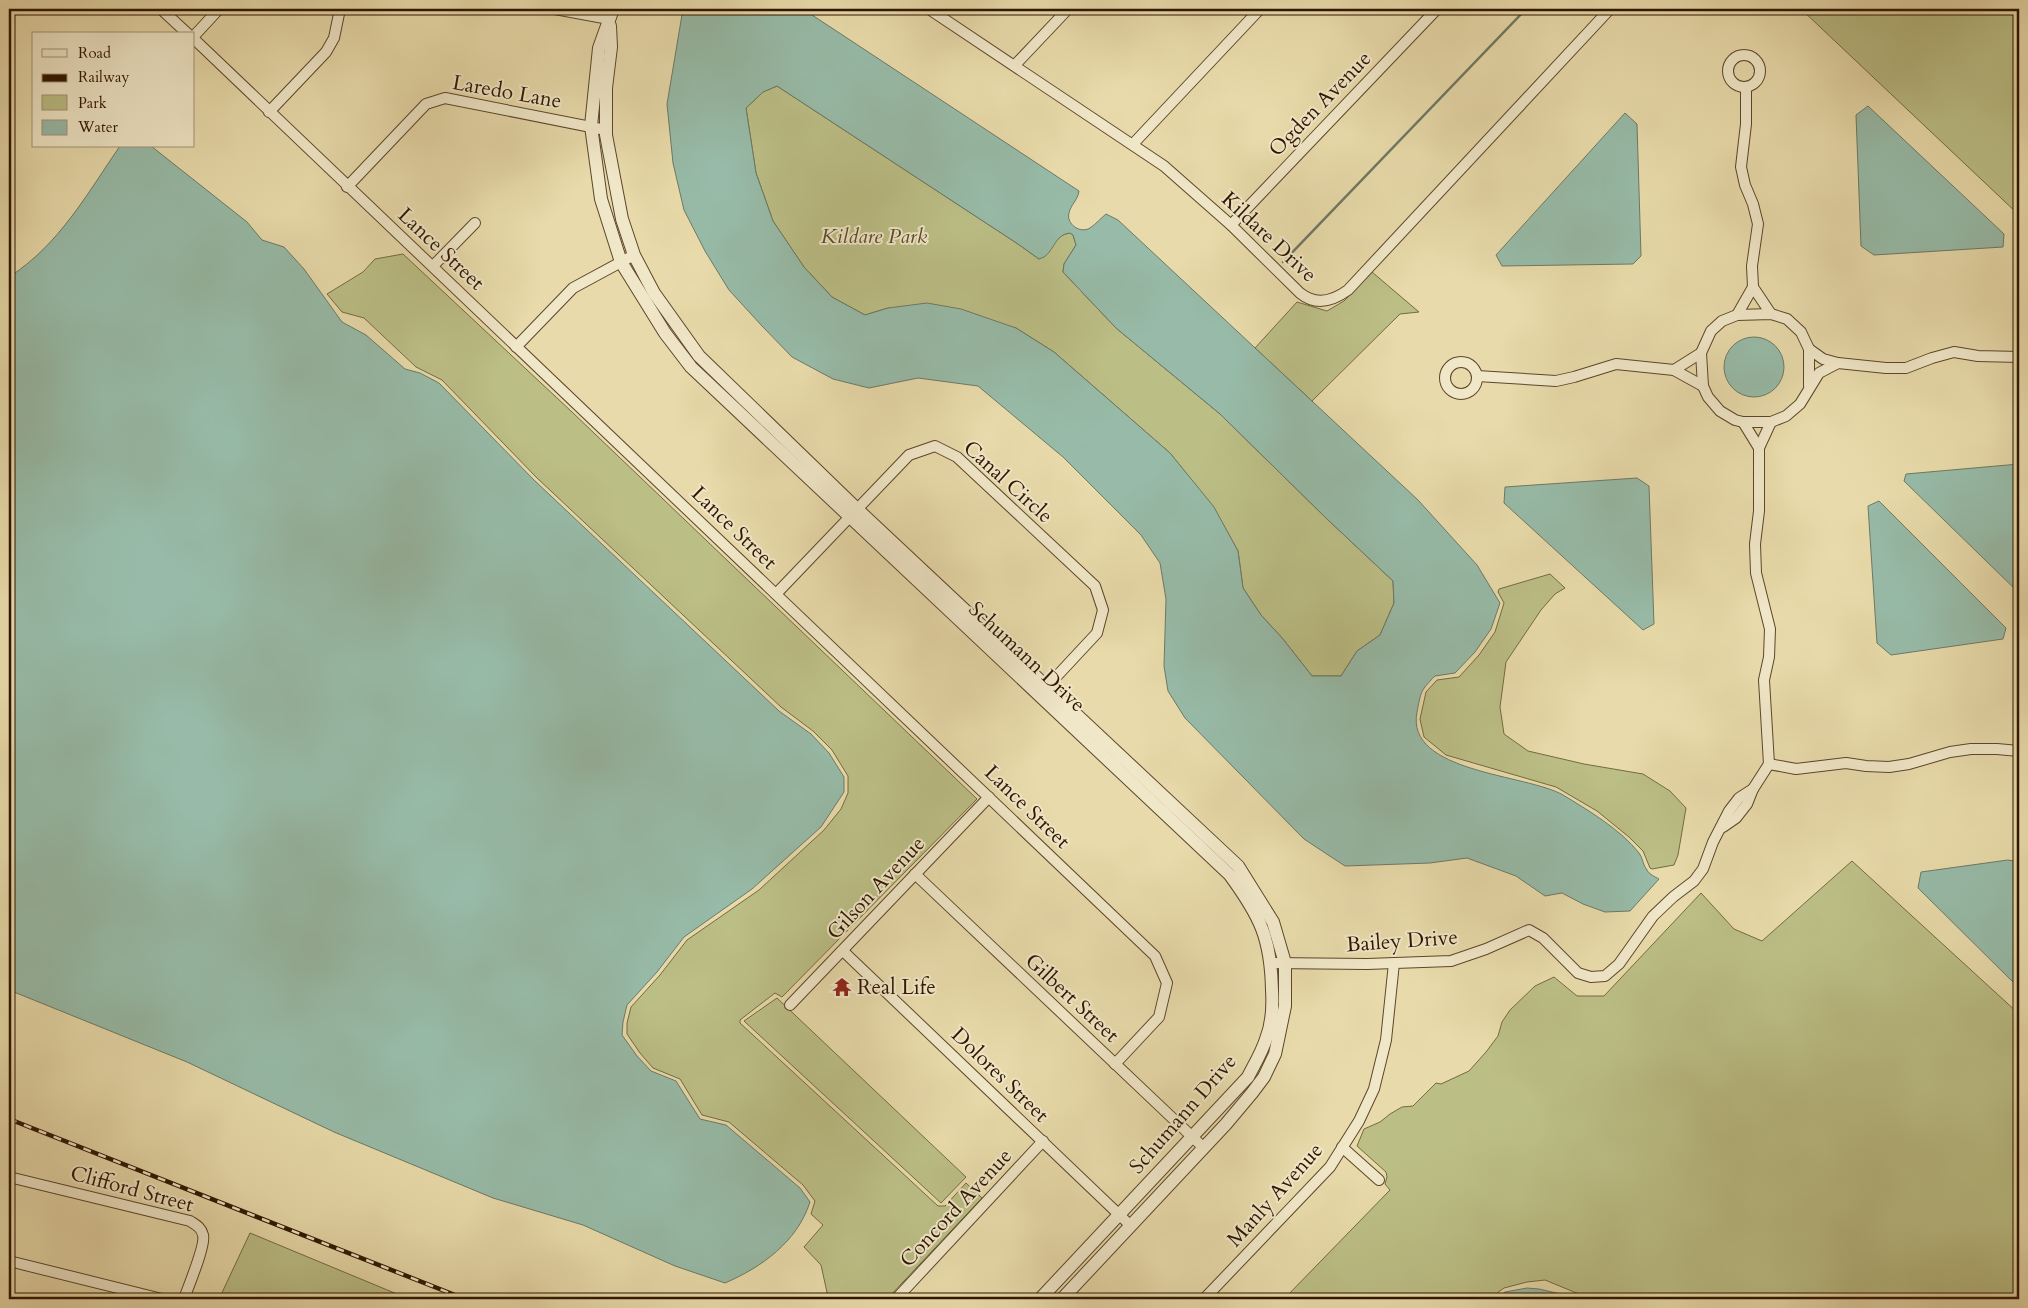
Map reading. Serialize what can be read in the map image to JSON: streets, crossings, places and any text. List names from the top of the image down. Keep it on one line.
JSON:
{"streets":{"street":["Laredo Lane","Ogden Avenue","Kildare Drive","Lance Street","Canal Circle","Schumann Drive","Gilson Avenue","Bailey Drive","Gilbert Street","Dolores Street","Clifford Street","Manly Avenue","Concord Avenue"]},"crossings":[["Laredo Lane","Lance Street"],["Laredo Lane","Schumann Drive"],["Ogden Avenue","Kildare Drive"],["Lance Street","Canal Circle"],["Lance Street","Gilson Avenue"],["Lance Street","Gilbert Street"],["Canal Circle","Schumann Drive"],["Schumann Drive","Bailey Drive"],["Schumann Drive","Gilbert Street"],["Schumann Drive","Dolores Street"],["Gilson Avenue","Gilbert Street"],["Gilson Avenue","Dolores Street"],["Bailey Drive","Manly Avenue"],["Dolores Street","Concord Avenue"]],"parks":["Kildare Park"],"places":{"temple":["Real Life"]},"legend":["Road","Railway","Park","Water"]}
